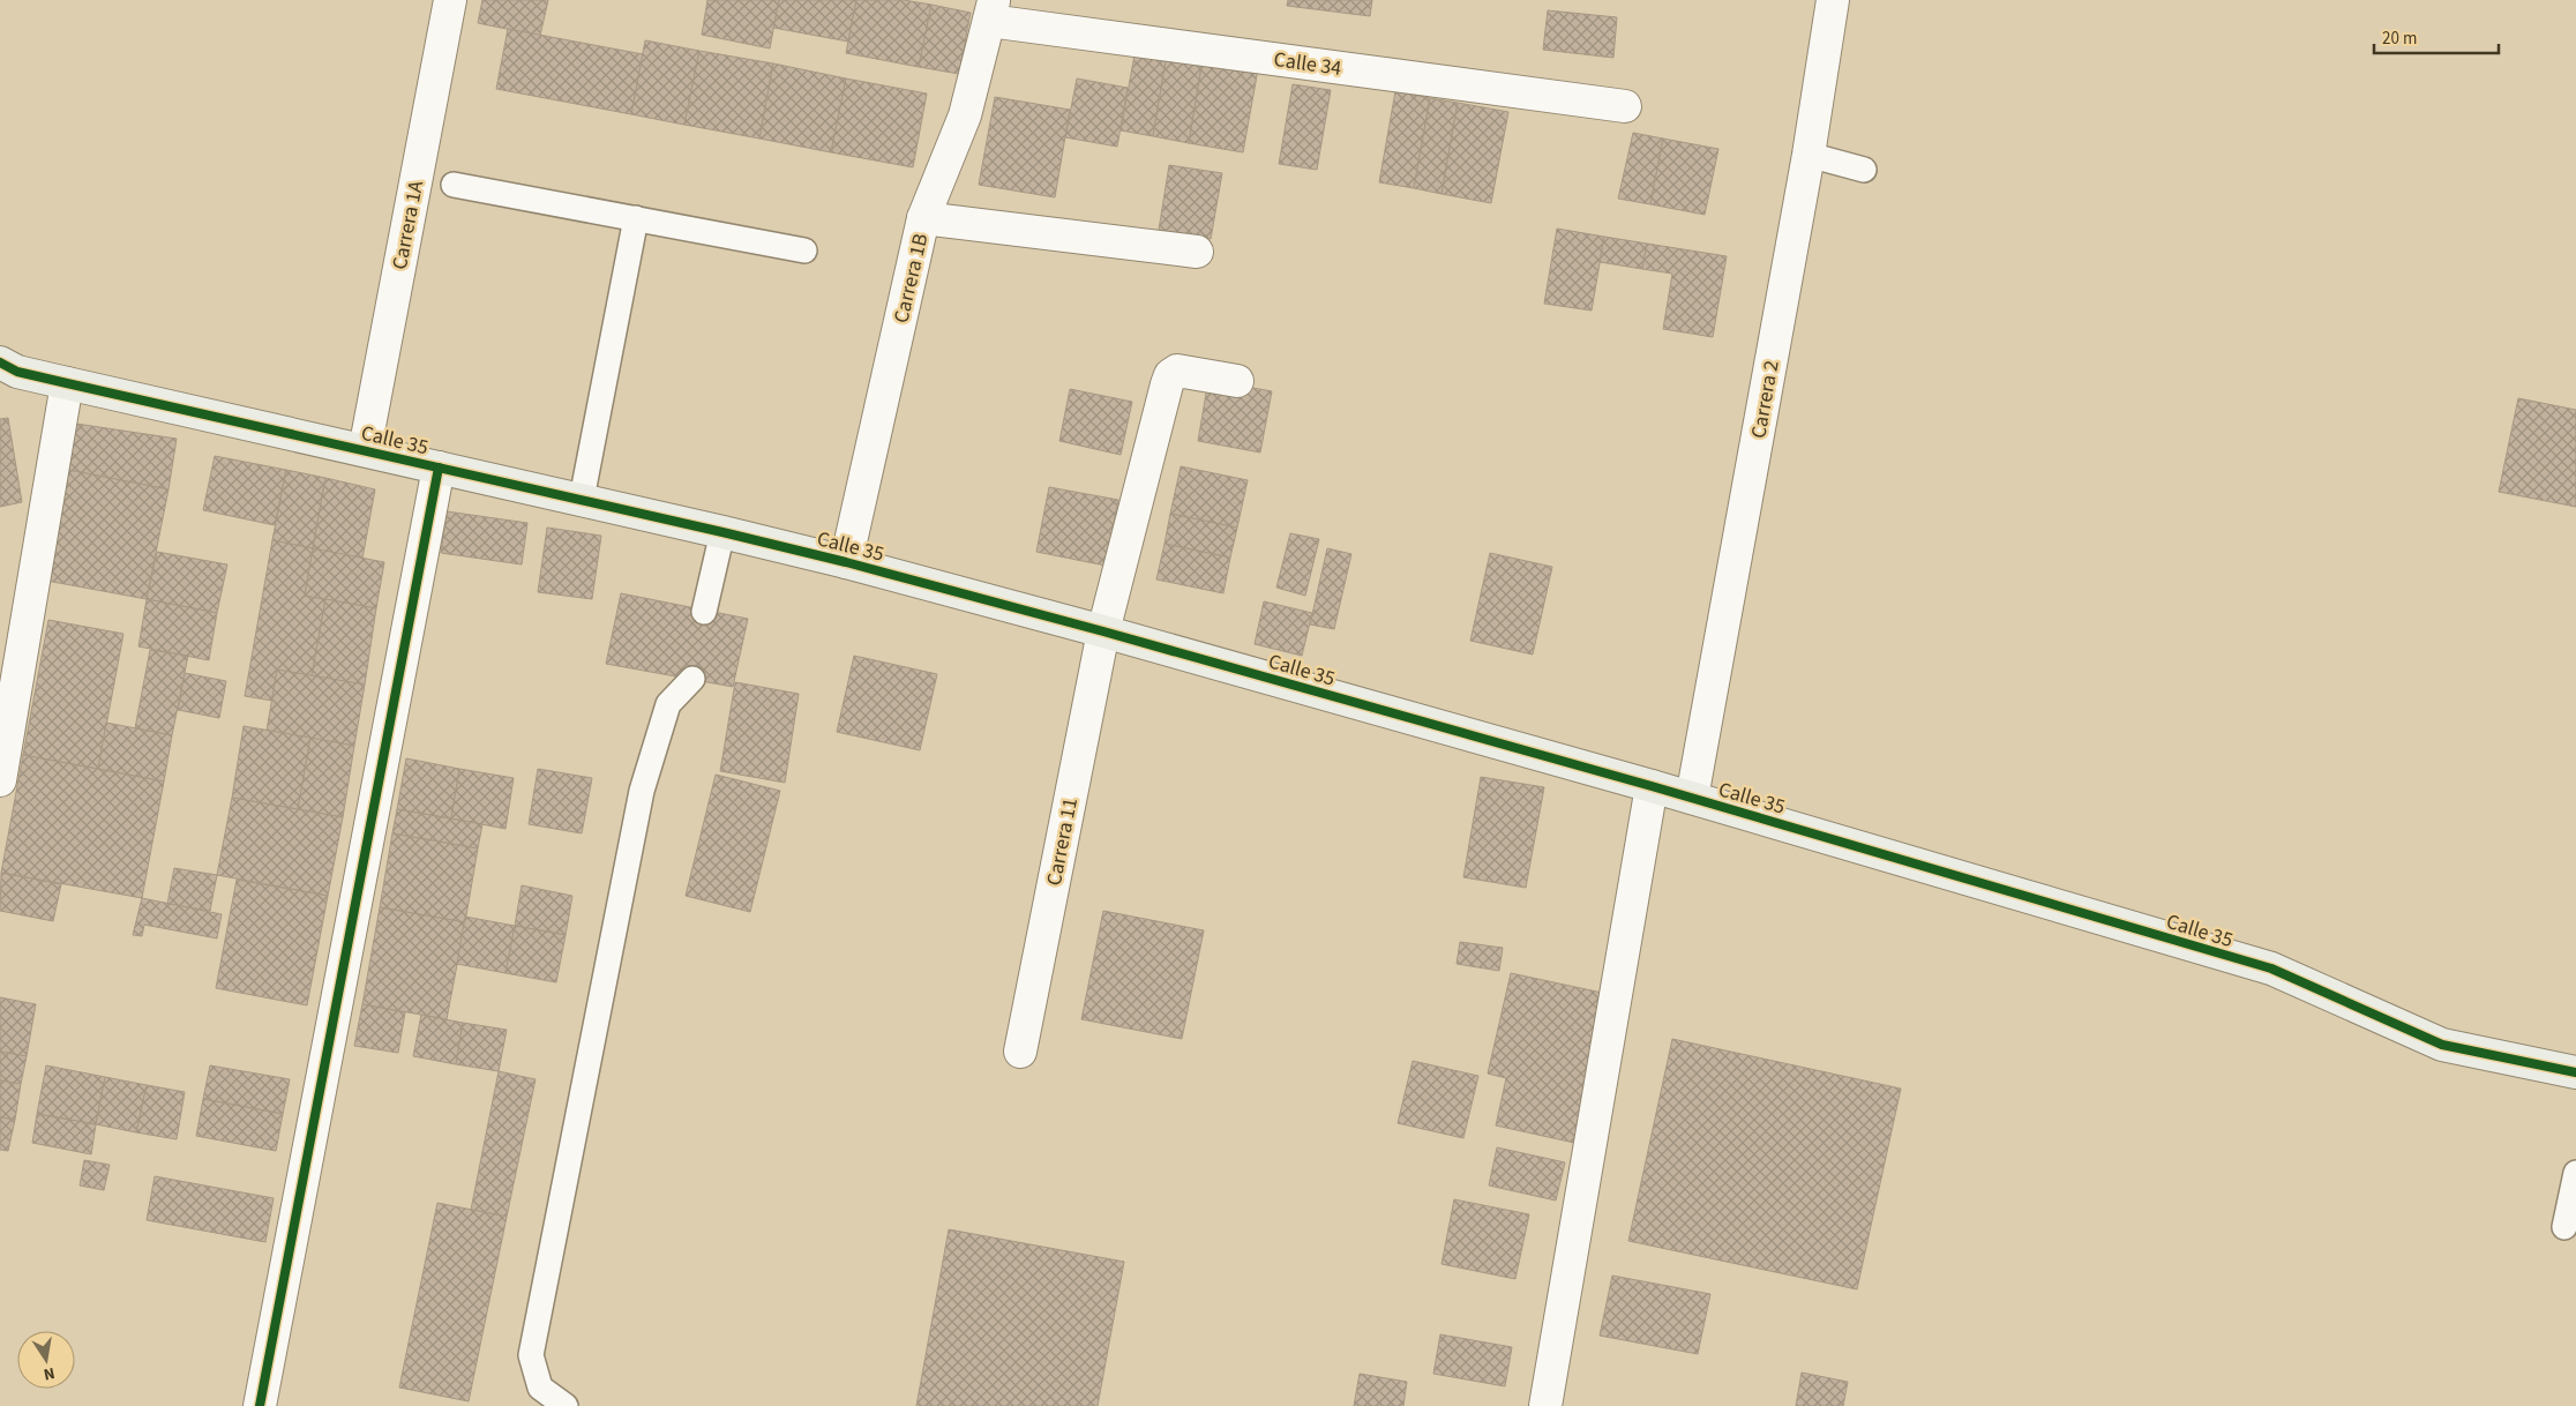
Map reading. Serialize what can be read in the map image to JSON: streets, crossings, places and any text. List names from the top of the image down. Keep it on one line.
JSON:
{"streets":{"street":["Calle 34","Carrera 1A","Carrera 1B","Carrera 2","Calle 35","Carrera 11"]},"crossings":[["Calle 34","Carrera 1B"],["Carrera 1A","Calle 35"],["Carrera 1B","Calle 35"],["Carrera 2","Calle 35"],["Calle 35","Carrera 11"]],"scale_bar":"20 m","north":"bottom"}
